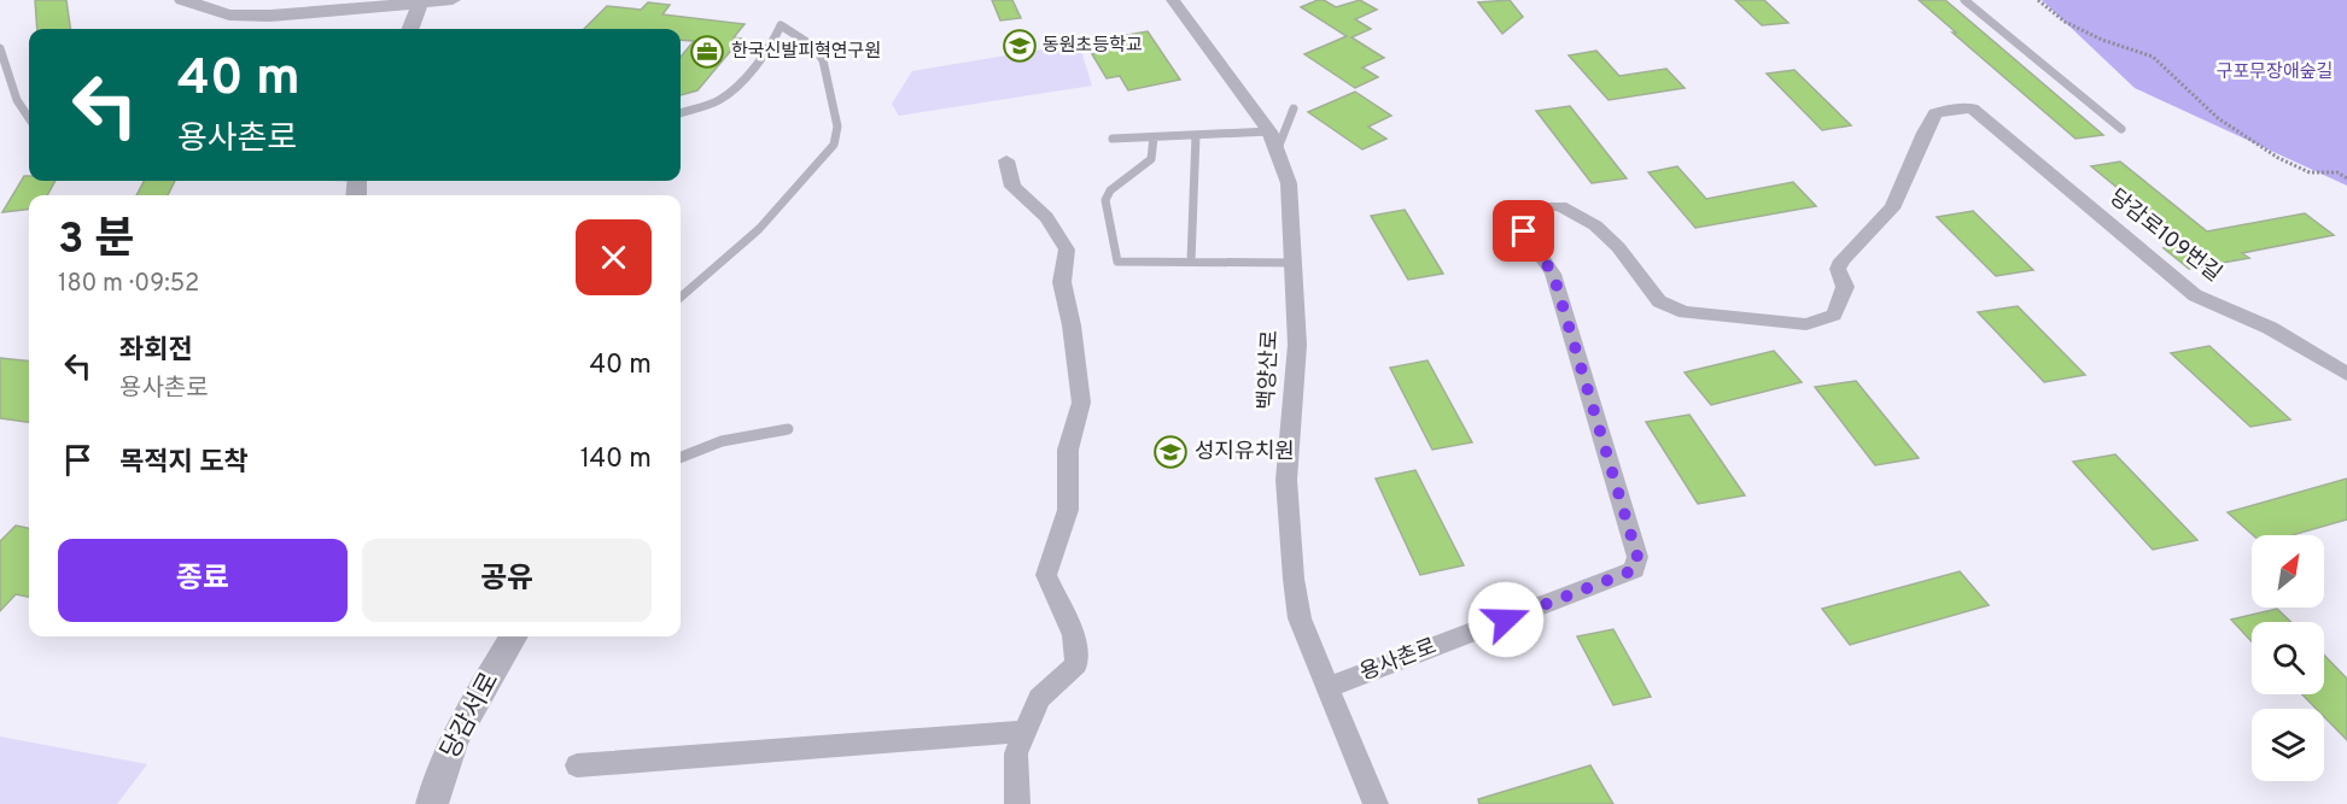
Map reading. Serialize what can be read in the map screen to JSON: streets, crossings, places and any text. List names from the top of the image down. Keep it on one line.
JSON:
{"streets":{"street":["당감로109번길","백양산로","용사촌로","당감서로"]},"crossings":[["당감로109번길","용사촌로"],["백양산로","용사촌로"]],"parks":["구포무장애숲길"],"places":{"school or university":["동원초등학교","성지유치원"],"office":["한국신발피혁연구원"]},"north":"top right","page":{"turn":["40 m","용사촌로"],"heading":["3 분","180 m · 09:52"],"list":[{"name":"좌회전","note":"용사촌로","value":"40 m"},{"name":"목적지 도착","value":"140 m"}],"buttons":["종료","공유"]}}
